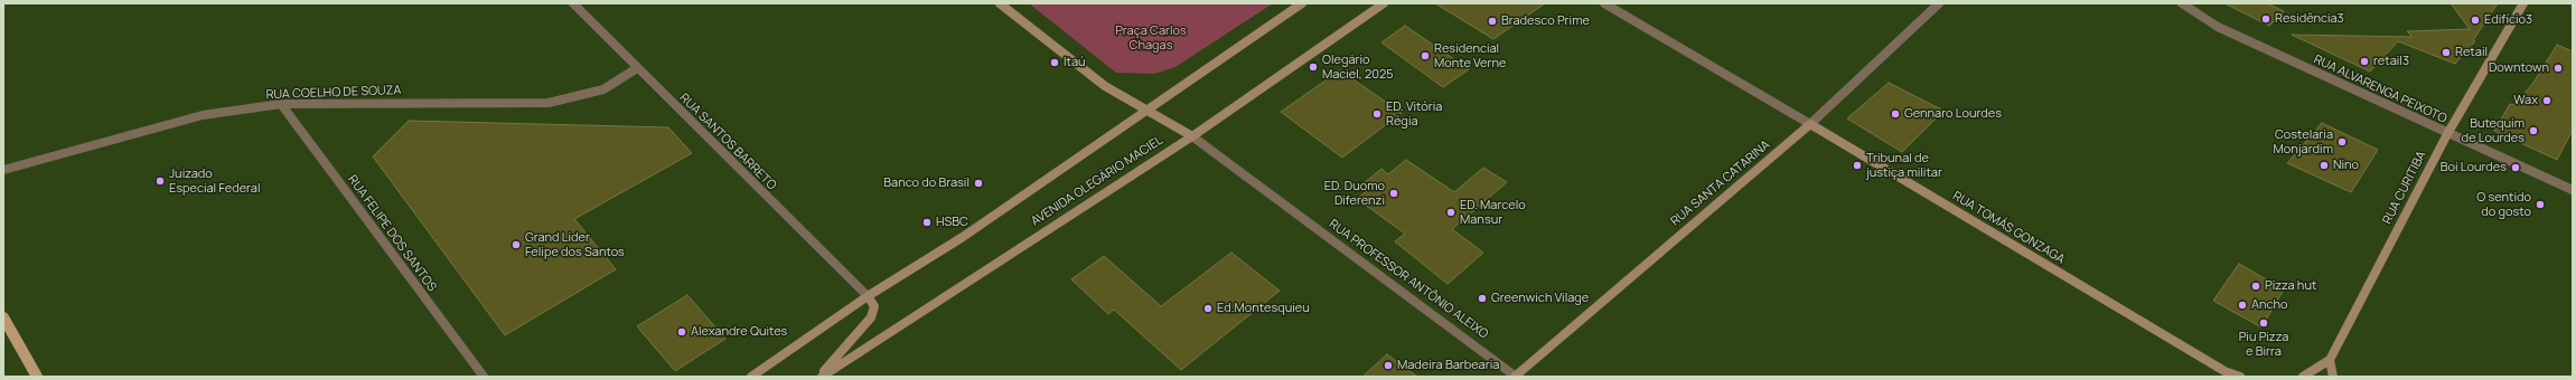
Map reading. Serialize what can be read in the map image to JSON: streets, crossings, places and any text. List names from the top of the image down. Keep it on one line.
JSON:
{"streets":{"main road":["AVENIDA OLEGÁRIO MACIEL","RUA SANTA CATARINA","RUA CURITIBA","RUA TOMÁS GONZAGA","RUA PROFESSOR ANTÔNIO ALEIXO"],"street":["RUA ALVARENGA PEIXOTO","RUA COELHO DE SOUZA","RUA SANTOS BARRETO","RUA FELIPE DOS SANTOS"]},"crossings":[["RUA ALVARENGA PEIXOTO","RUA CURITIBA"],["RUA COELHO DE SOUZA","RUA SANTOS BARRETO"],["RUA COELHO DE SOUZA","RUA FELIPE DOS SANTOS"],["AVENIDA OLEGÁRIO MACIEL","RUA PROFESSOR ANTÔNIO ALEIXO"],["RUA SANTA CATARINA","RUA TOMÁS GONZAGA"],["RUA SANTA CATARINA","RUA PROFESSOR ANTÔNIO ALEIXO"]],"parks":["Praça Carlos Chagas"],"places":["Residência3","Edifício3","Bradesco Prime","Retail","Residencial Monte Verne","retail3","Itaú","Olegário Maciel, 2025","Downtown","Wax","ED. Vitória Régia","Gennaro Lourdes","Butequim de Lourdes","Costelaria Monjardim","Tribunal de justiça militar","Nino","Boi Lourdes","Juizado Especial Federal","Banco do Brasil","ED. Duomo Diferenzi","O sentido do gosto","ED. Marcelo Mansur","HSBC","Grand Lider Felipe dos Santos","Pizza hut","Greenwich Vilage","Ancho","Ed.Montesquieu","Piu Pizza e Birra","Alexandre Quites","Madeira Barbearia"]}
